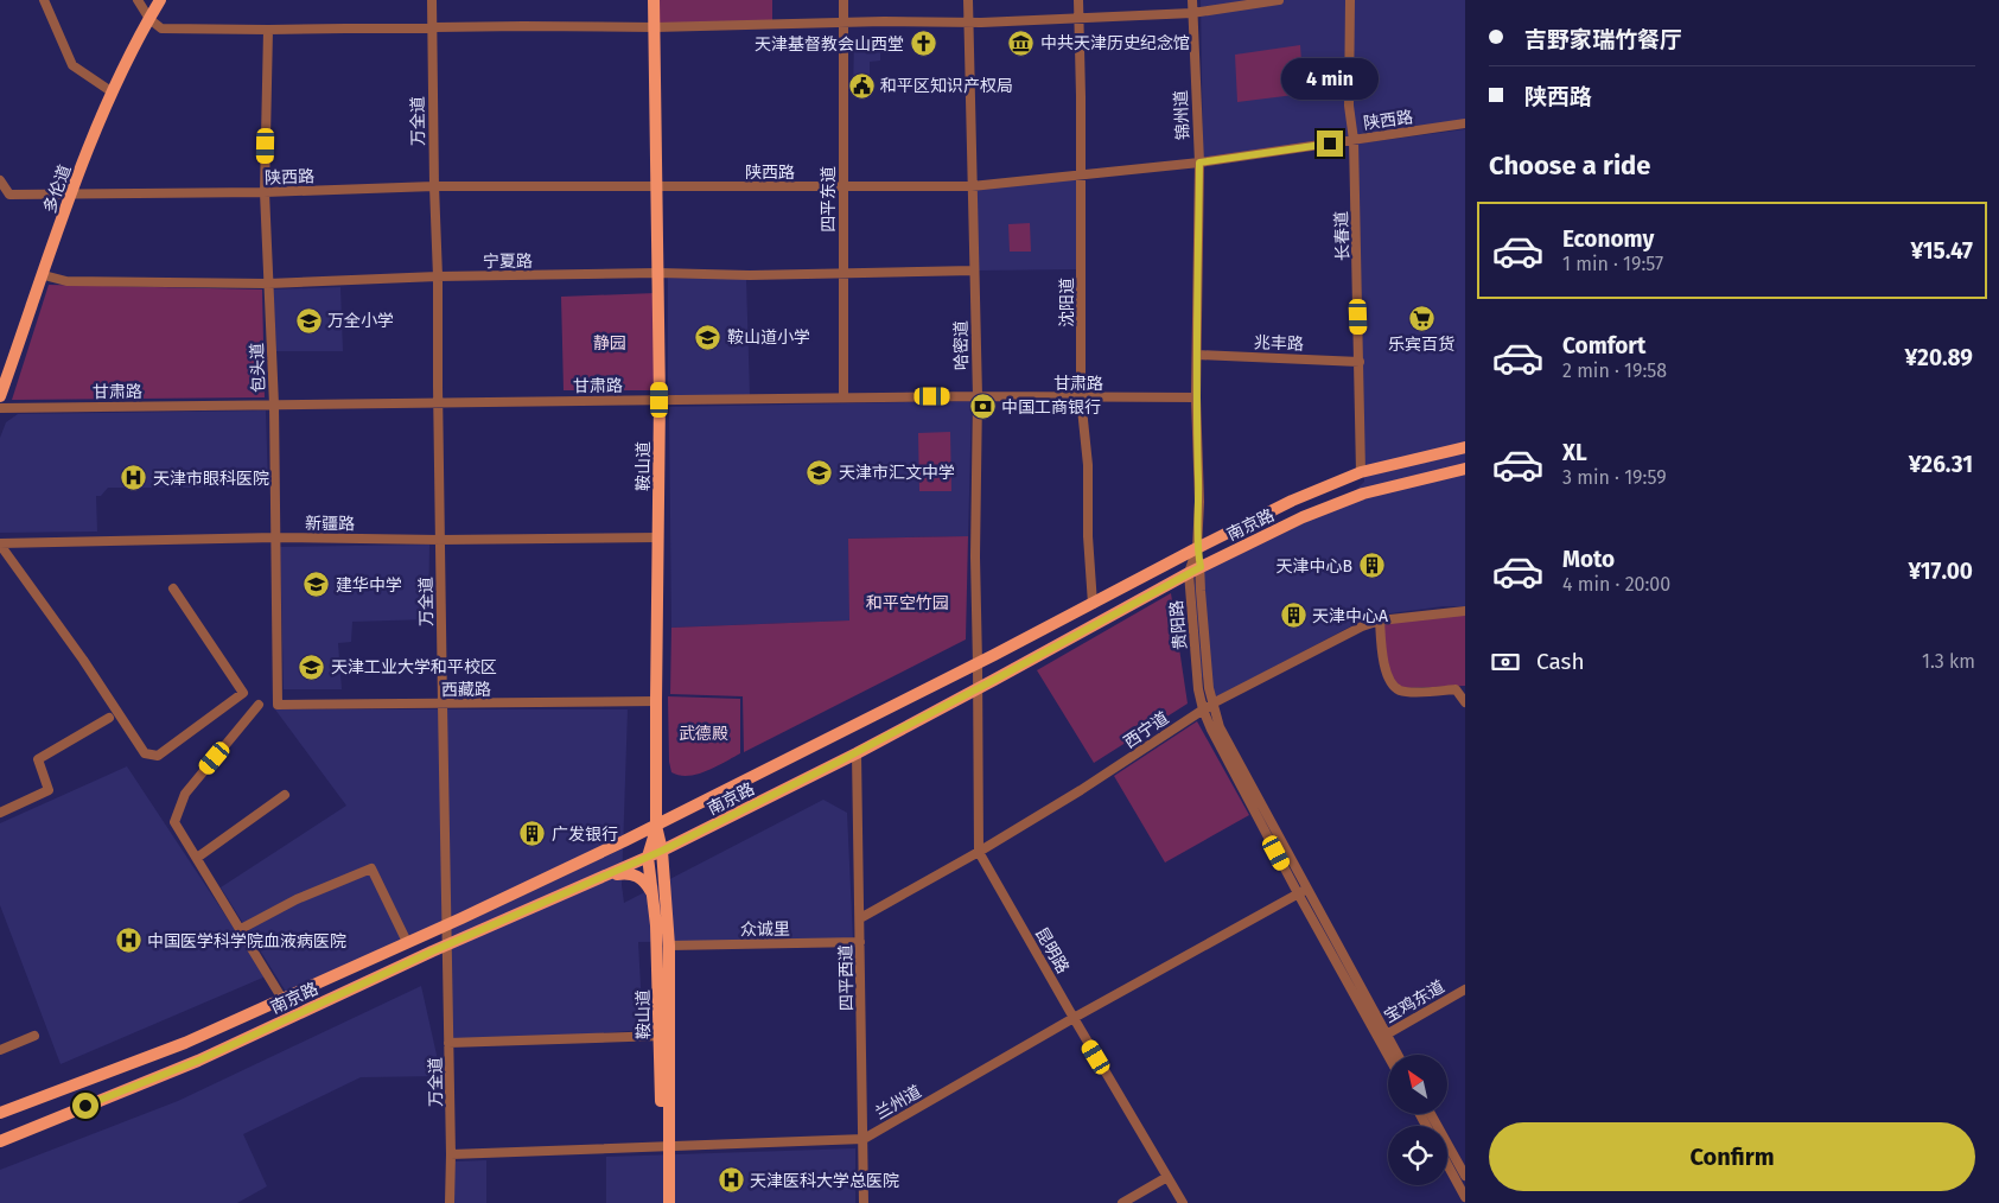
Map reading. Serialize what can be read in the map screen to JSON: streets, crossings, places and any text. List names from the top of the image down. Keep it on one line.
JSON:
{"streets":{"main road":["多伦道","鞍山道","南京路"],"street":["锦州道","陕西路","万全道","四平东道","长春道","宁夏路","沈阳道","兆丰路","哈密道","包头道","甘肃路","新疆路","贵阳路","西藏路","西宁道","众诚里","昆明路","四平西道","宝鸡东道","兰州道"]},"crossings":[["锦州道","陕西路"],["锦州道","兆丰路"],["锦州道","甘肃路"],["锦州道","南京路"],["锦州道","贵阳路"],["陕西路","万全道"],["陕西路","多伦道"],["陕西路","四平东道"],["陕西路","长春道"],["陕西路","沈阳道"],["陕西路","哈密道"],["陕西路","包头道"],["陕西路","鞍山道"],["万全道","宁夏路"],["万全道","甘肃路"],["万全道","新疆路"],["万全道","南京路"],["万全道","西藏路"],["万全道","兰州道"],["多伦道","宁夏路"],["四平东道","宁夏路"],["四平东道","甘肃路"],["长春道","兆丰路"],["长春道","南京路"],["宁夏路","哈密道"],["宁夏路","包头道"],["宁夏路","鞍山道"],["沈阳道","甘肃路"],["沈阳道","南京路"],["哈密道","甘肃路"],["哈密道","南京路"],["哈密道","昆明路"],["包头道","甘肃路"],["包头道","新疆路"],["包头道","西藏路"],["甘肃路","鞍山道"],["鞍山道","新疆路"],["鞍山道","南京路"],["鞍山道","西藏路"],["鞍山道","众诚里"],["鞍山道","兰州道"],["南京路","贵阳路"],["南京路","昆明路"],["南京路","四平西道"],["贵阳路","西宁道"],["贵阳路","宝鸡东道"],["贵阳路","兰州道"],["西宁道","昆明路"],["西宁道","四平西道"],["众诚里","四平西道"],["昆明路","兰州道"],["四平西道","兰州道"]],"parks":["静园","和平空竹园","武德殿"],"places":{"museum":["中共天津历史纪念馆"],"church":["天津基督教会山西堂"],"public building":["和平区知识产权局"],"supermarket":["乐宾百货"],"school or university":["万全小学","鞍山道小学","天津市汇文中学","建华中学","天津工业大学和平校区"],"bank":["中国工商银行"],"hospital":["天津市眼科医院","中国医学科学院血液病医院","天津医科大学总医院"],"building":["天津中心B","天津中心A","广发银行"]},"north":"top left","page":{"banner":["吉野家瑞竹餐厅","陕西路"],"bubble":"4 min","heading":"Choose a ride","list":[{"name":"Economy","note":"1 min · 19:57","value":"¥15.47"},{"name":"Comfort","note":"2 min · 19:58","value":"¥20.89"},{"name":"XL","note":"3 min · 19:59","value":"¥26.31"},{"name":"Moto","note":"4 min · 20:00","value":"¥17.00"}],"pay":["Cash","1.3 km"],"buttons":"Confirm"}}
